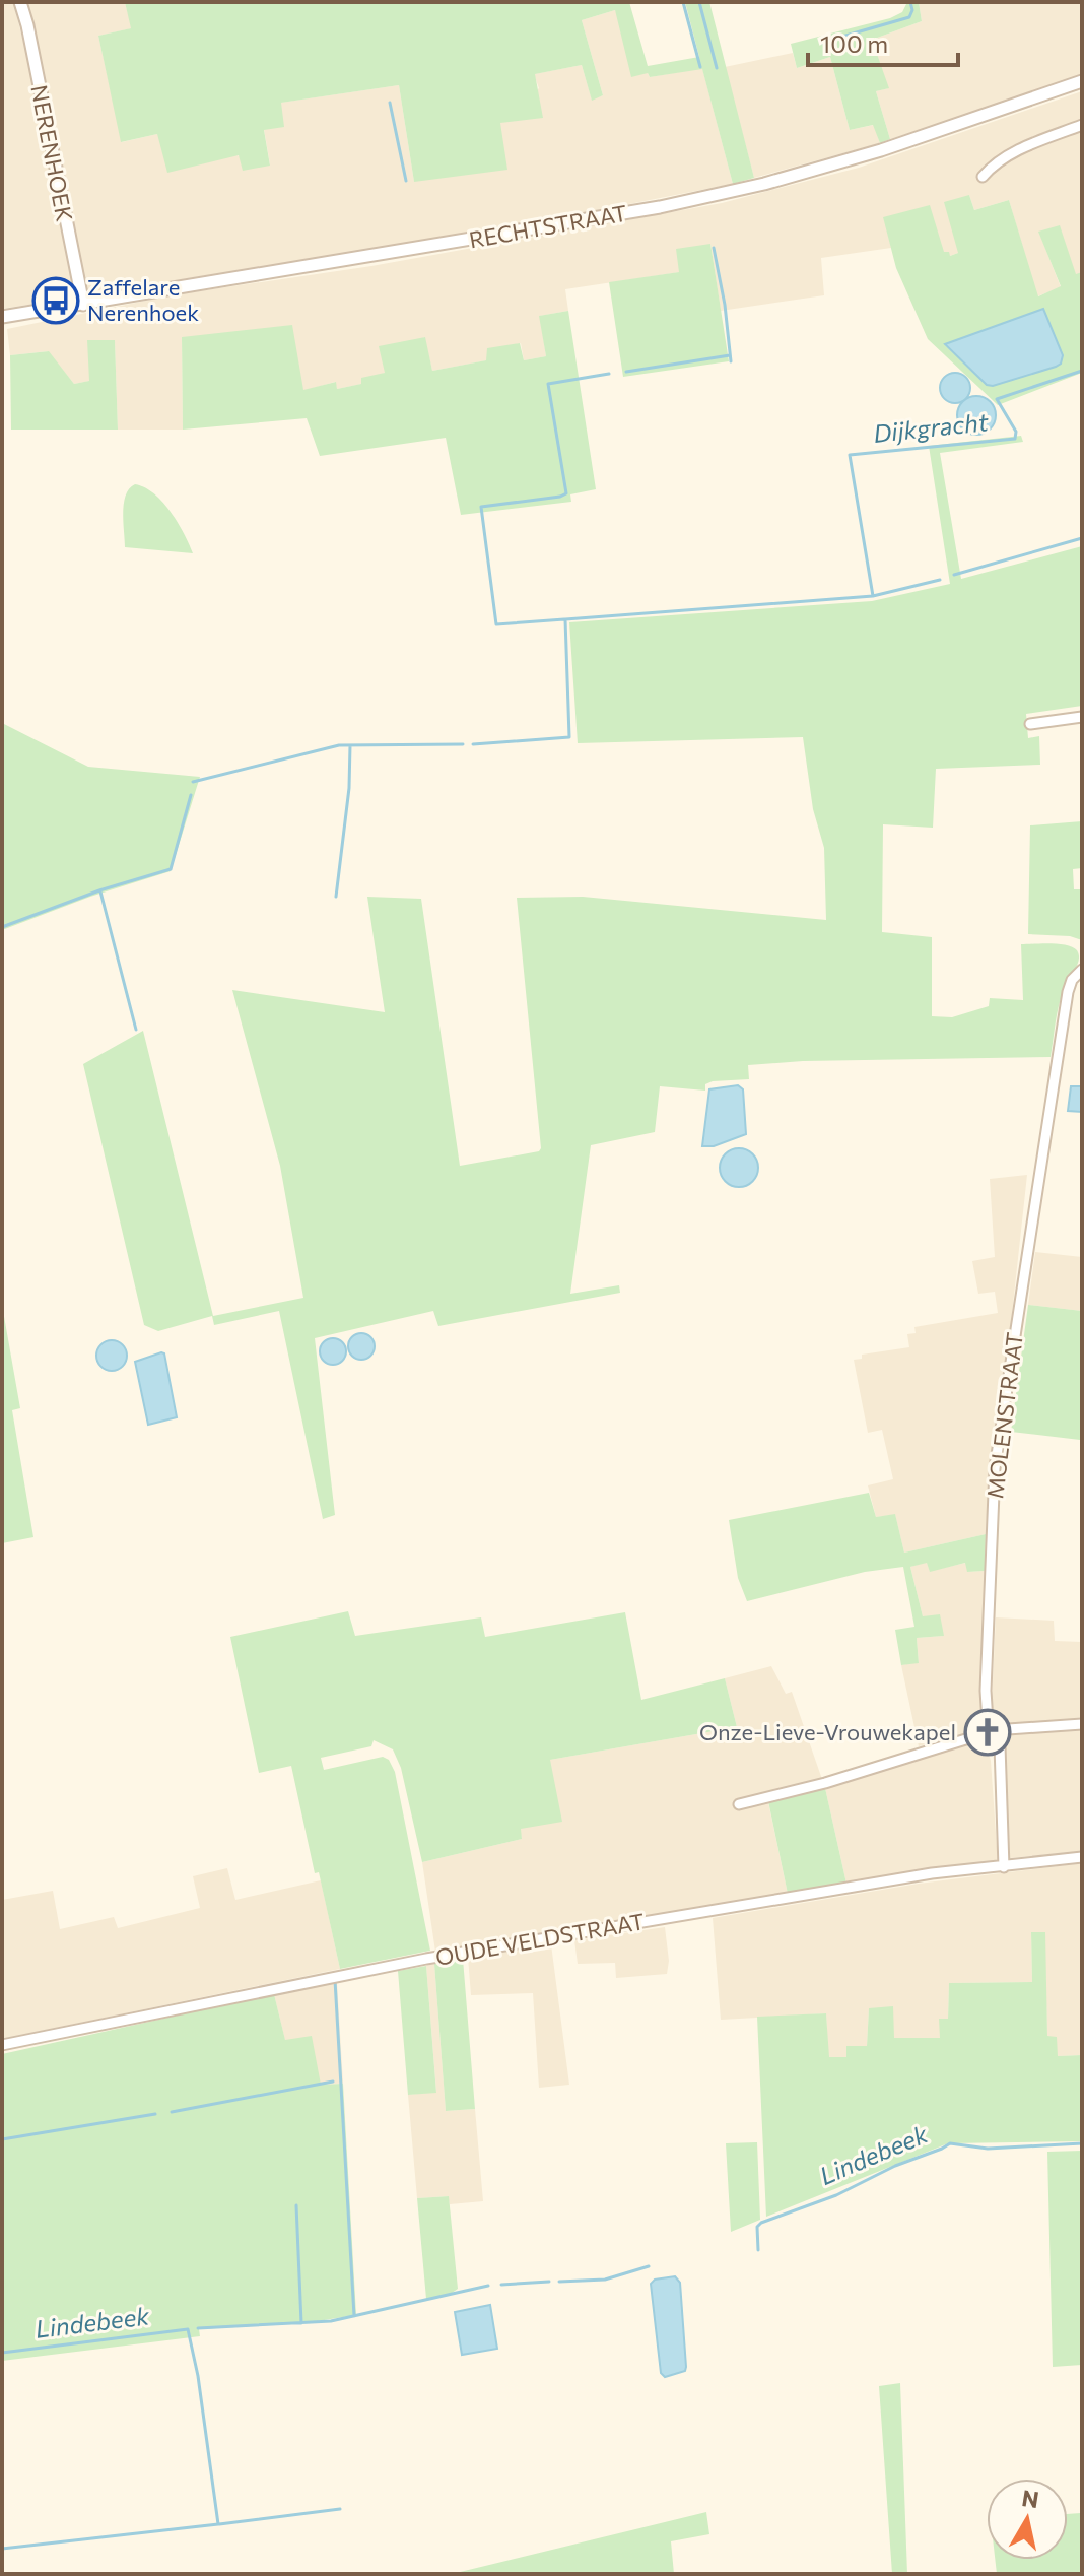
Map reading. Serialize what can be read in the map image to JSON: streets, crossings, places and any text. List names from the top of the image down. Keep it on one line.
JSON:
{"streets":{"street":["NERENHOEK","RECHTSTRAAT","MOLENSTRAAT","OUDE VELDSTRAAT"]},"crossings":[["NERENHOEK","RECHTSTRAAT"],["MOLENSTRAAT","OUDE VELDSTRAAT"]],"water":["Dijkgracht","Lindebeek"],"places":{"bus stop":["Zaffelare Nerenhoek"],"church":["Onze-Lieve-Vrouwekapel"]},"scale_bar":"100 m","north":"top"}
